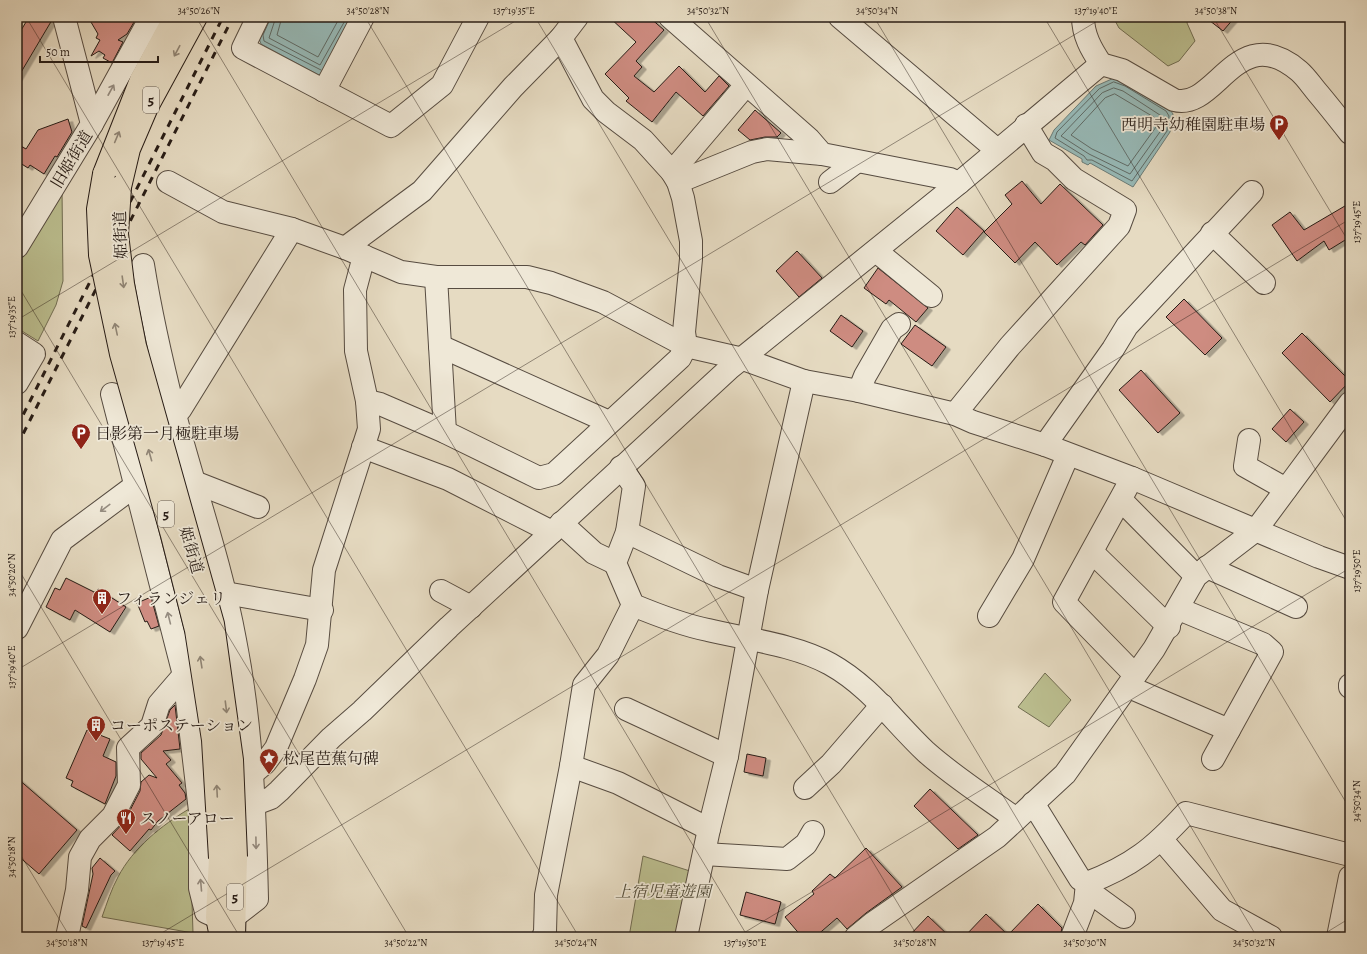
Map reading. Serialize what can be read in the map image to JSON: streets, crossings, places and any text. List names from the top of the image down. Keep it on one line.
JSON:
{"streets":{"main road":["5","姫街道"],"street":["旧姫街道"]},"parks":["上宿児童遊園"],"places":{"parking":["西明寺幼稚園駐車場","日影第一月極駐車場"],"building":["フィランジェリ","コーポステーション"],"place":["松尾芭蕉句碑"],"restaurant":["スノーアロー"]},"scale_bar":"50 m","coordinates":["34°50'26\"N","34°50'28\"N","137°19'35\"E","34°50'32\"N","34°50'34\"N","137°19'40\"E","34°50'38\"N","137°19'45\"E","137°19'50\"E","34°50'20\"N","34°50'18\"N","34°50'22\"N","34°50'24\"N","34°50'30\"N"]}
